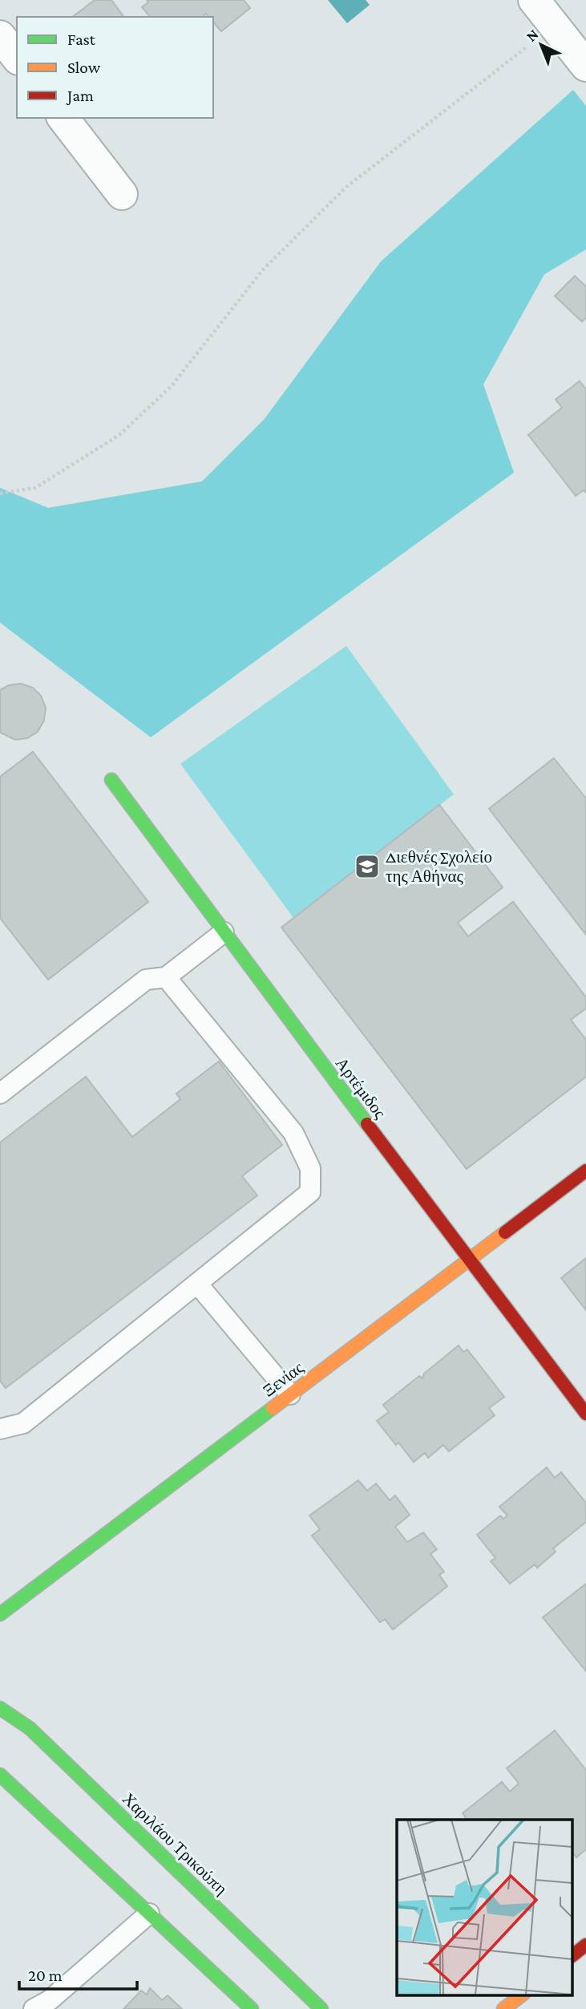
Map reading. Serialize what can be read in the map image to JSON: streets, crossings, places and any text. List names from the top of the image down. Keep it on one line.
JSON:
{"streets":{"street":["Αρτέμιδος","Ξενίας","Χαριλάου Τρικούπη"]},"crossings":[["Αρτέμιδος","Ξενίας"]],"places":{"school or university":["Διεθνές Σχολείο της Αθήνας"]},"legend":["Fast","Slow","Jam"],"scale_bar":"20 m","north":"top left"}
